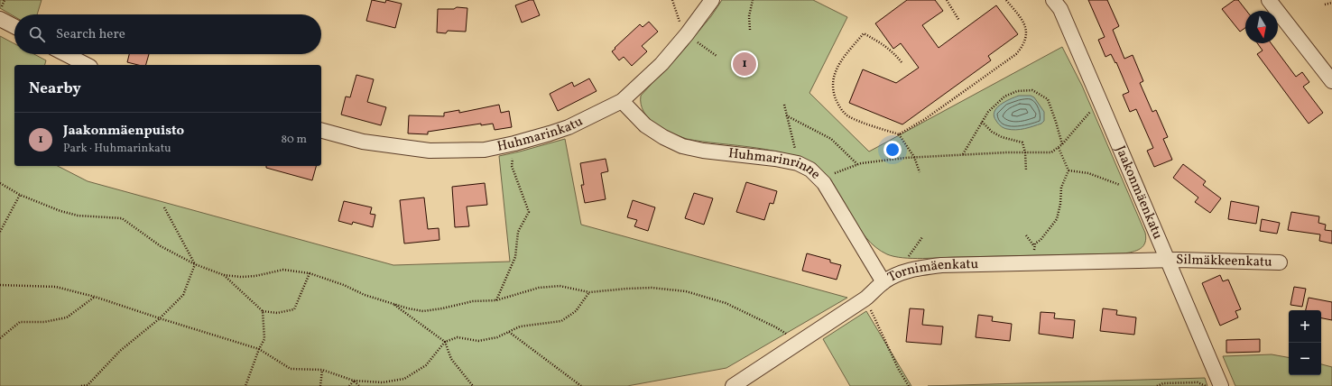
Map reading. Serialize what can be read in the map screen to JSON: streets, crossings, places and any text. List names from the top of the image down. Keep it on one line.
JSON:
{"streets":{"street":["Huhmarinkatu","Huhmarinrinne","Jaakonmäenkatu","Silmäkkeenkatu","Tornimäenkatu"]},"crossings":[["Huhmarinkatu","Huhmarinrinne"],["Huhmarinrinne","Tornimäenkatu"],["Jaakonmäenkatu","Silmäkkeenkatu"],["Jaakonmäenkatu","Tornimäenkatu"],["Silmäkkeenkatu","Tornimäenkatu"]],"north":"bottom","page":{"search":"Search here","pins":"1","heading":"Nearby","list":[{"mark":"1","name":"Jaakonmäenpuisto","note":"Park · Huhmarinkatu","value":"80 m"}],"map_buttons":["+","−"]}}
